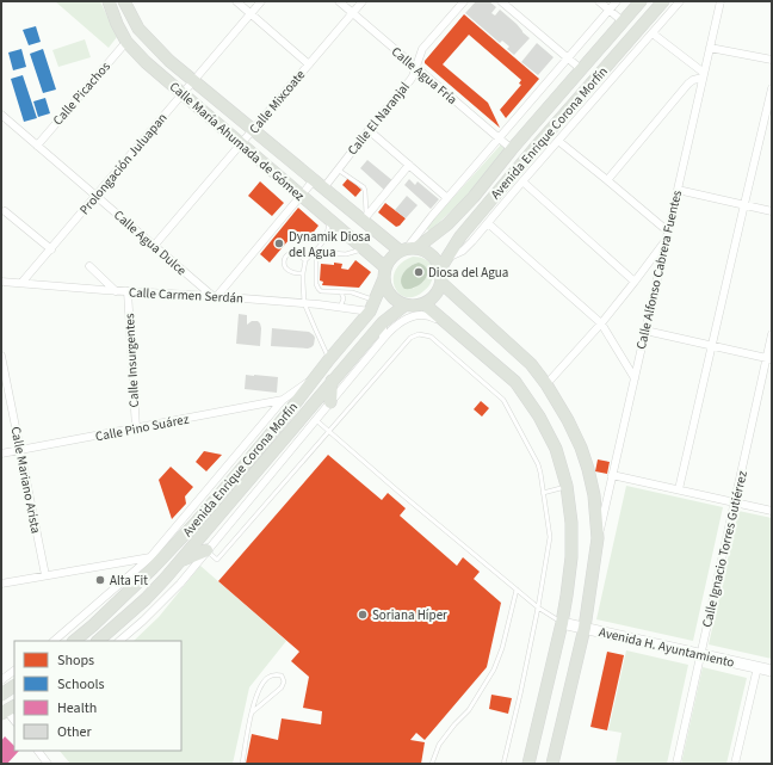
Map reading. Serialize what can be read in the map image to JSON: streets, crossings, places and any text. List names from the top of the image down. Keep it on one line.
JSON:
{"streets":{"main road":["Avenida Enrique Corona Morfín","Calle María Ahumada de Gómez"],"street":["Calle Agua Fría","Calle Picachos","Calle Mixcoate","Calle El Naranjal","Prolongación Juluapan","Calle Agua Dulce","Calle Alfonso Cabrera Fuentes","Calle Carmen Serdán","Calle Insurgentes","Calle Pino Suárez","Calle Mariano Arista","Calle Ignacio Torres Gutiérrez","Avenida H. Ayuntamiento"]},"crossings":[["Calle Agua Fría","Calle Mixcoate"],["Calle Agua Fría","Calle El Naranjal"],["Calle Agua Fría","Avenida Enrique Corona Morfín"],["Calle Picachos","Calle María Ahumada de Gómez"],["Calle Picachos","Calle Agua Dulce"],["Calle Mixcoate","Calle María Ahumada de Gómez"],["Calle Mixcoate","Calle Agua Dulce"],["Calle El Naranjal","Calle María Ahumada de Gómez"],["Avenida Enrique Corona Morfín","Calle María Ahumada de Gómez"],["Avenida Enrique Corona Morfín","Calle Carmen Serdán"],["Calle María Ahumada de Gómez","Prolongación Juluapan"],["Prolongación Juluapan","Calle Agua Dulce"],["Prolongación Juluapan","Calle Carmen Serdán"],["Calle Agua Dulce","Calle Carmen Serdán"],["Calle Carmen Serdán","Calle Insurgentes"],["Calle Insurgentes","Calle Pino Suárez"],["Calle Pino Suárez","Calle Mariano Arista"],["Calle Ignacio Torres Gutiérrez","Avenida H. Ayuntamiento"]],"places":["Dynamik Diosa del Agua","Diosa del Agua","Alta Fit","Soriana Híper"],"legend":["Shops","Schools","Health","Other"]}
